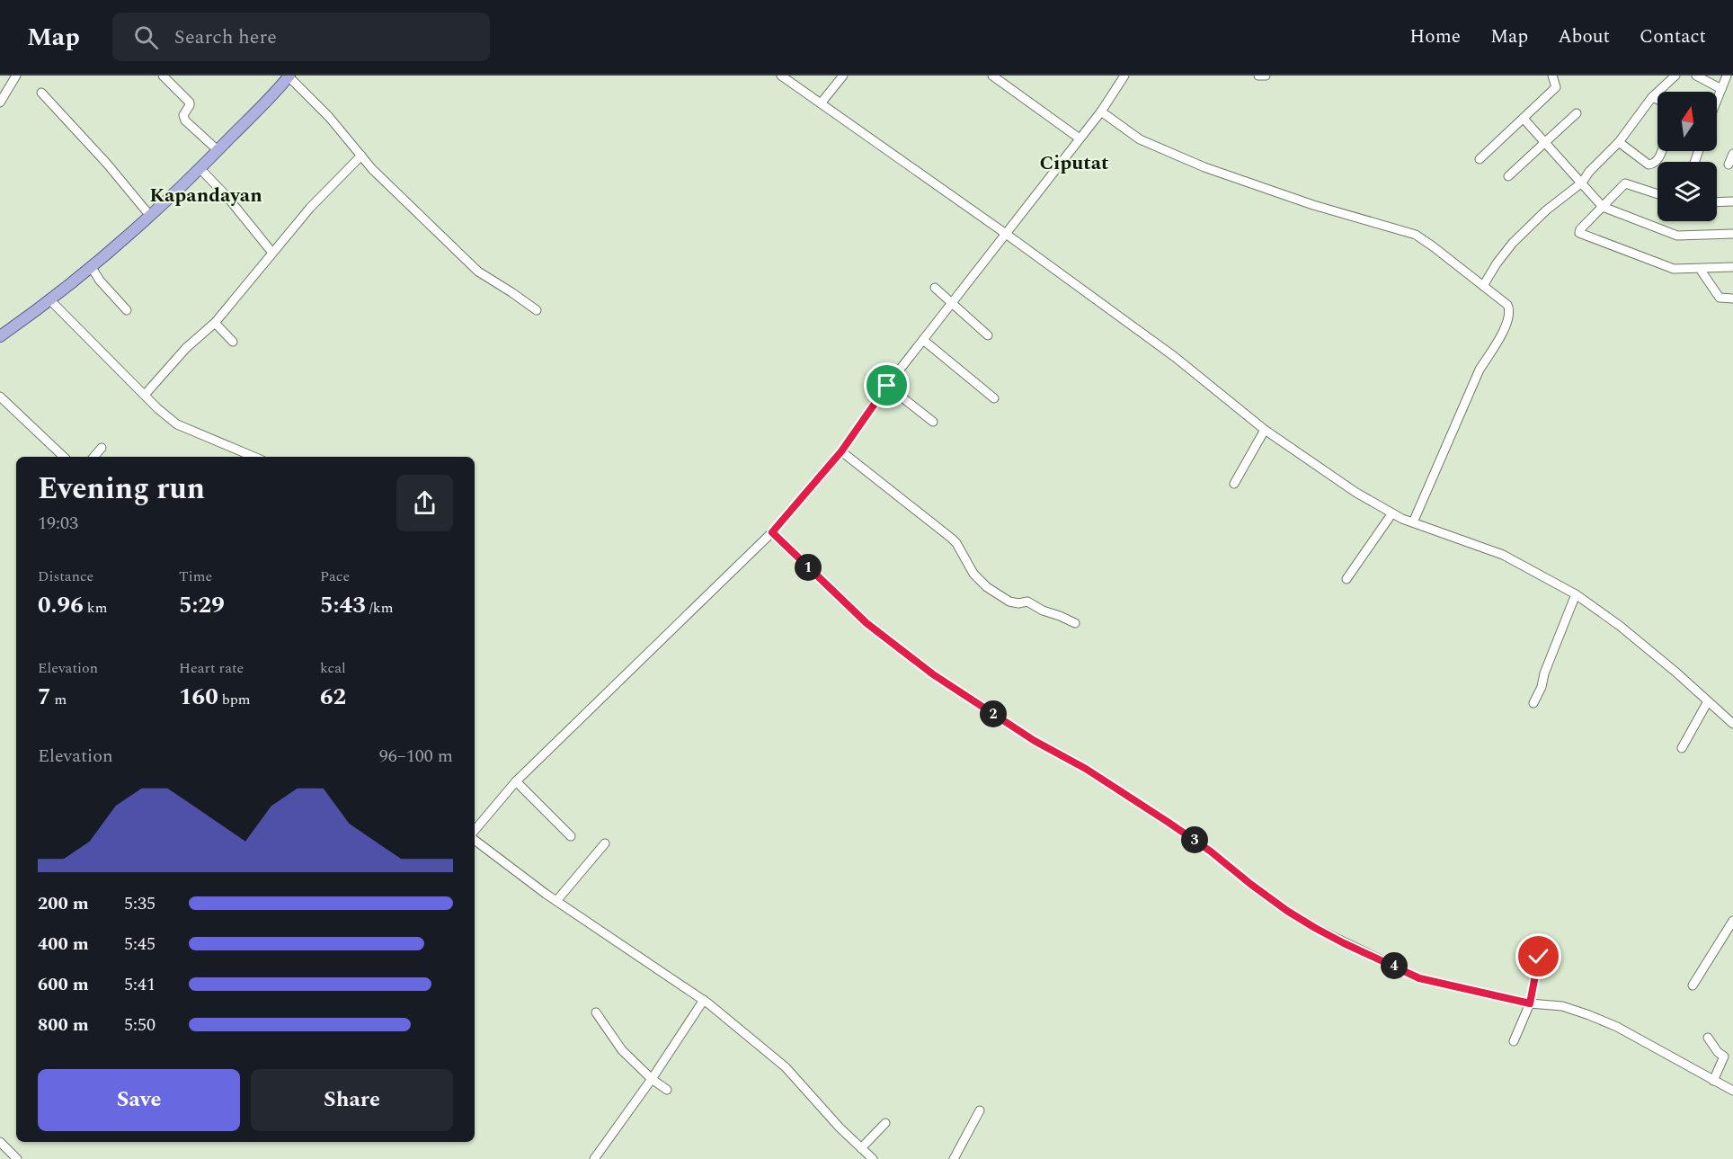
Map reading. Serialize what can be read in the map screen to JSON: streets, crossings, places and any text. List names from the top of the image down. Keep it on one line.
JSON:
{"districts":["Ciputat","Kapandayan"],"north":"top","page":{"header":"Map","search":"Search here","nav":["Home","Map","About","Contact"],"heading":["Evening run","19:03"],"stats":[["Distance","0.96 km"],["Time","5:29"],["Pace","5:43 /km"],["Elevation","7 m"],["Heart rate","160 bpm"],["kcal","62"]],"pins":["1","2","3","4"],"chart":["Elevation","96–100 m"],"list":[{"name":"200 m","note":"5:35"},{"name":"400 m","note":"5:45"},{"name":"600 m","note":"5:41"},{"name":"800 m","note":"5:50"}],"buttons":["Save","Share"]}}
